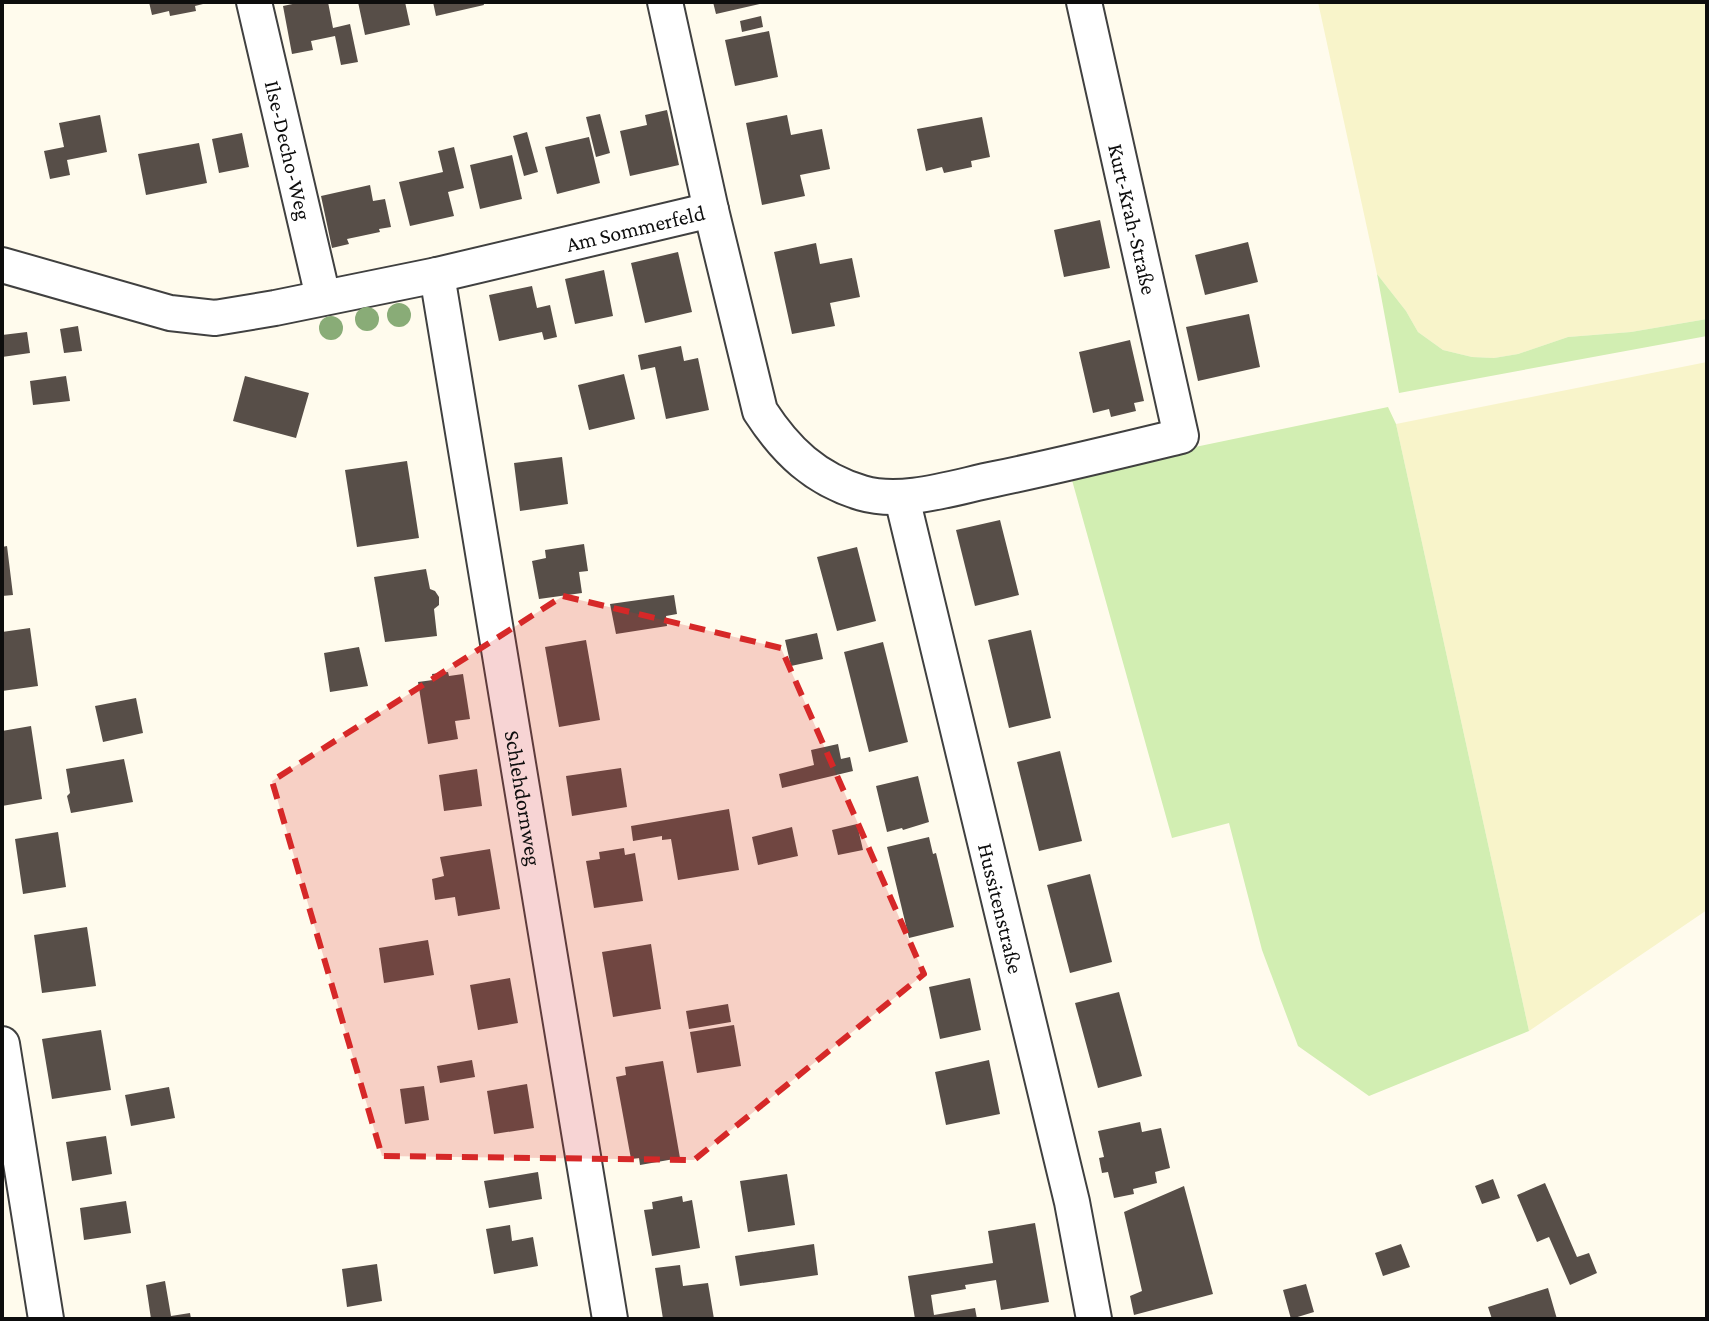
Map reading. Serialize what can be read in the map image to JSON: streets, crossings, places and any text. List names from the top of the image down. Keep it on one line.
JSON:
{"streets":{"street":["Ilse-Decho-Weg","Kurt-Krah-Straße","Am Sommerfeld","Schlehdornweg","Hussitenstraße"]},"crossings":[["Ilse-Decho-Weg","Am Sommerfeld"],["Kurt-Krah-Straße","Am Sommerfeld"],["Am Sommerfeld","Schlehdornweg"],["Am Sommerfeld","Hussitenstraße"]]}
